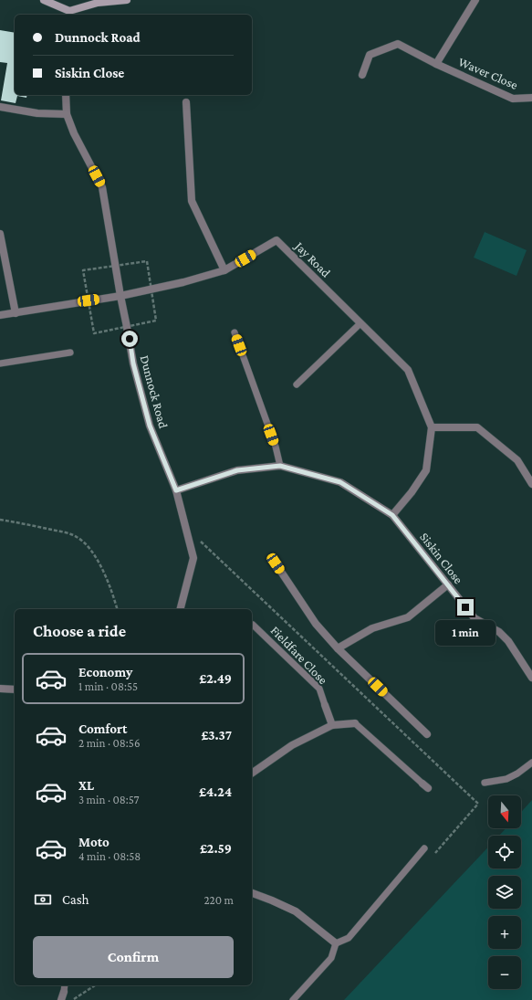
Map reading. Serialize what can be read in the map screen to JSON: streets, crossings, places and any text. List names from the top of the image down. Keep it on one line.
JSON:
{"streets":{"street":["Waver Close","Jay Road","Dunnock Road","Siskin Close","Fieldfare Close"]},"crossings":[["Jay Road","Dunnock Road"],["Dunnock Road","Siskin Close"]],"north":"bottom","page":{"banner":["Dunnock Road","Siskin Close"],"heading":"Choose a ride","bubble":"1 min","list":[{"name":"Economy","note":"1 min · 08:55","value":"£2.49"},{"name":"Comfort","note":"2 min · 08:56","value":"£3.37"},{"name":"XL","note":"3 min · 08:57","value":"£4.24"},{"name":"Moto","note":"4 min · 08:58","value":"£2.59"}],"map_buttons":["+","−"],"pay":["Cash","220 m"],"buttons":"Confirm"}}
